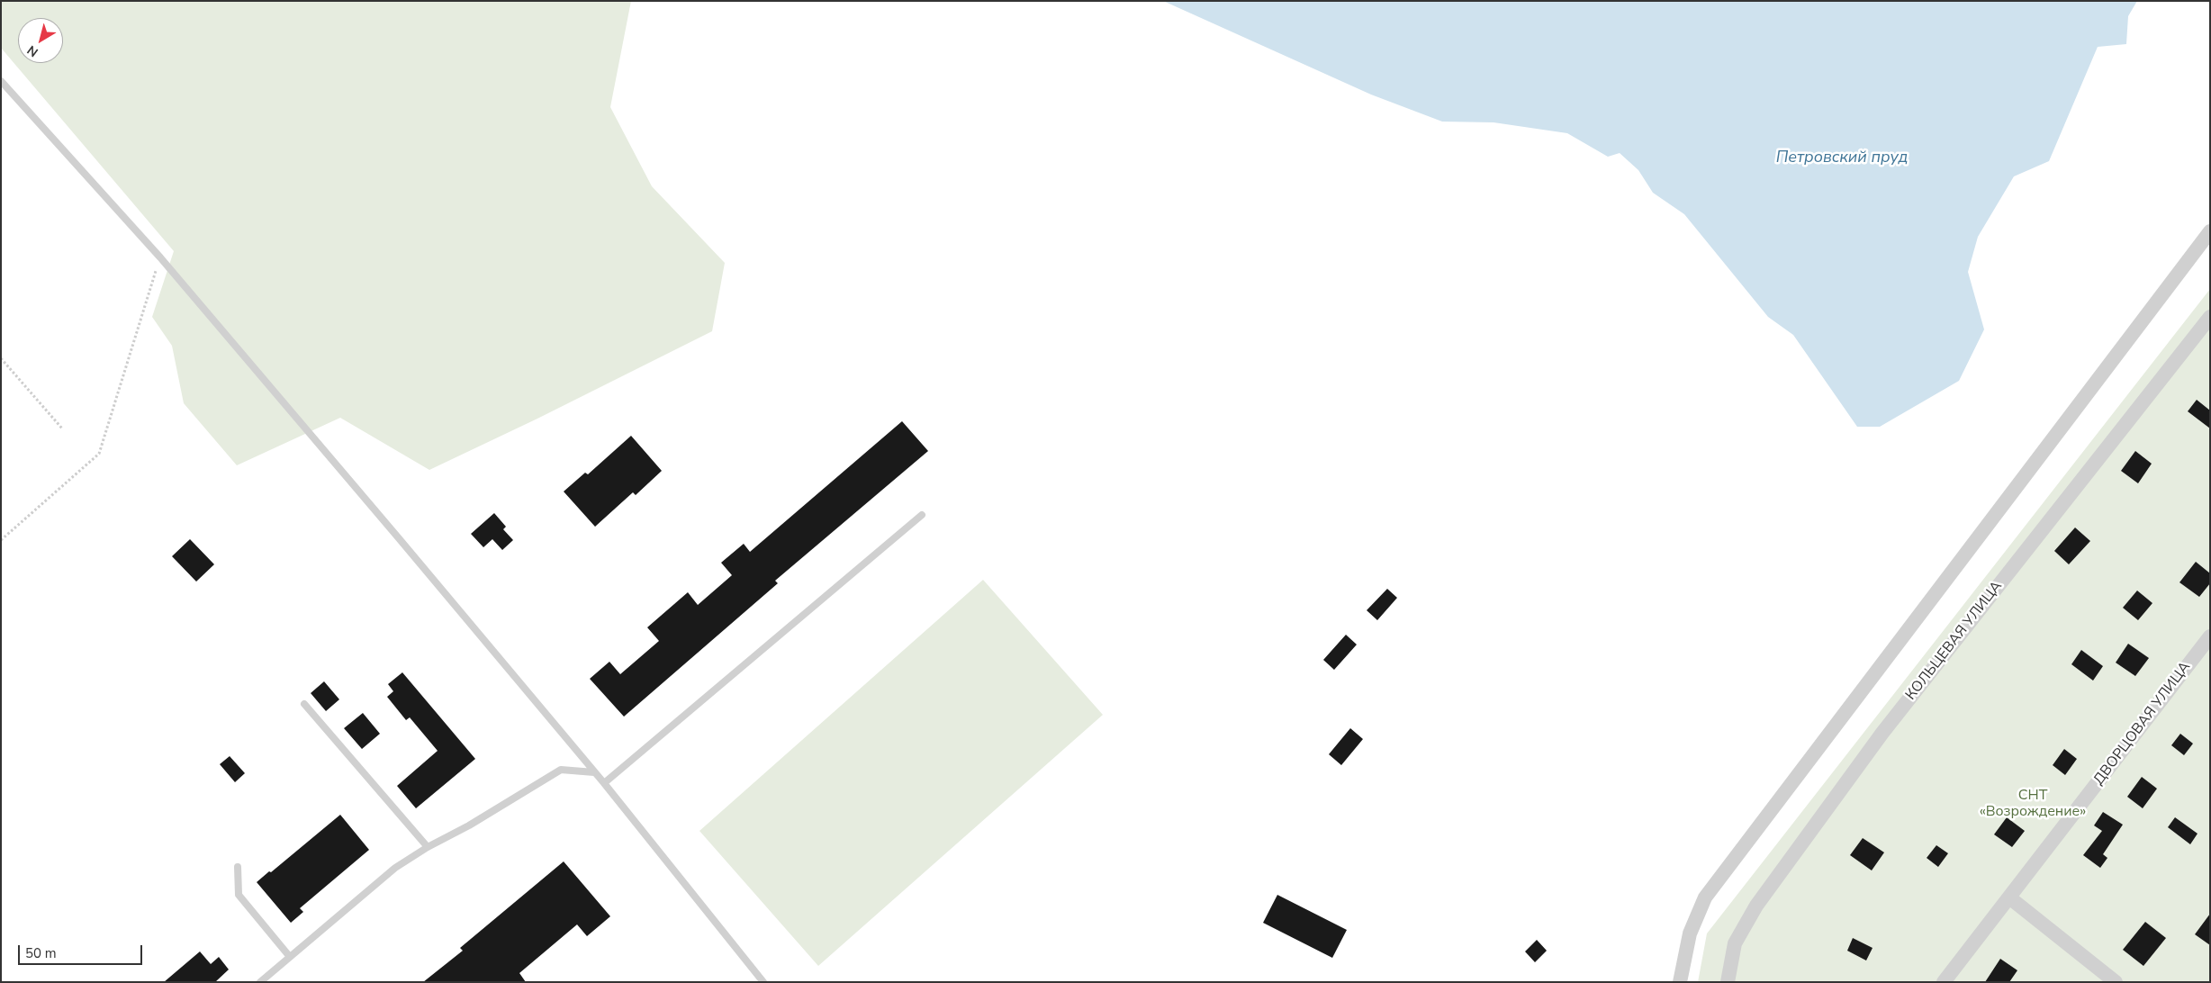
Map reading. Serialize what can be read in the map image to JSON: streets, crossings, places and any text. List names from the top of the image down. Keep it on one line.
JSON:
{"streets":{"street":["КОЛЬЦЕВАЯ УЛИЦА","ДВОРЦОВАЯ УЛИЦА"]},"water":["Петровский пруд"],"parks":["СНТ «Возрождение»"],"scale_bar":"50 m","north":"bottom left"}
